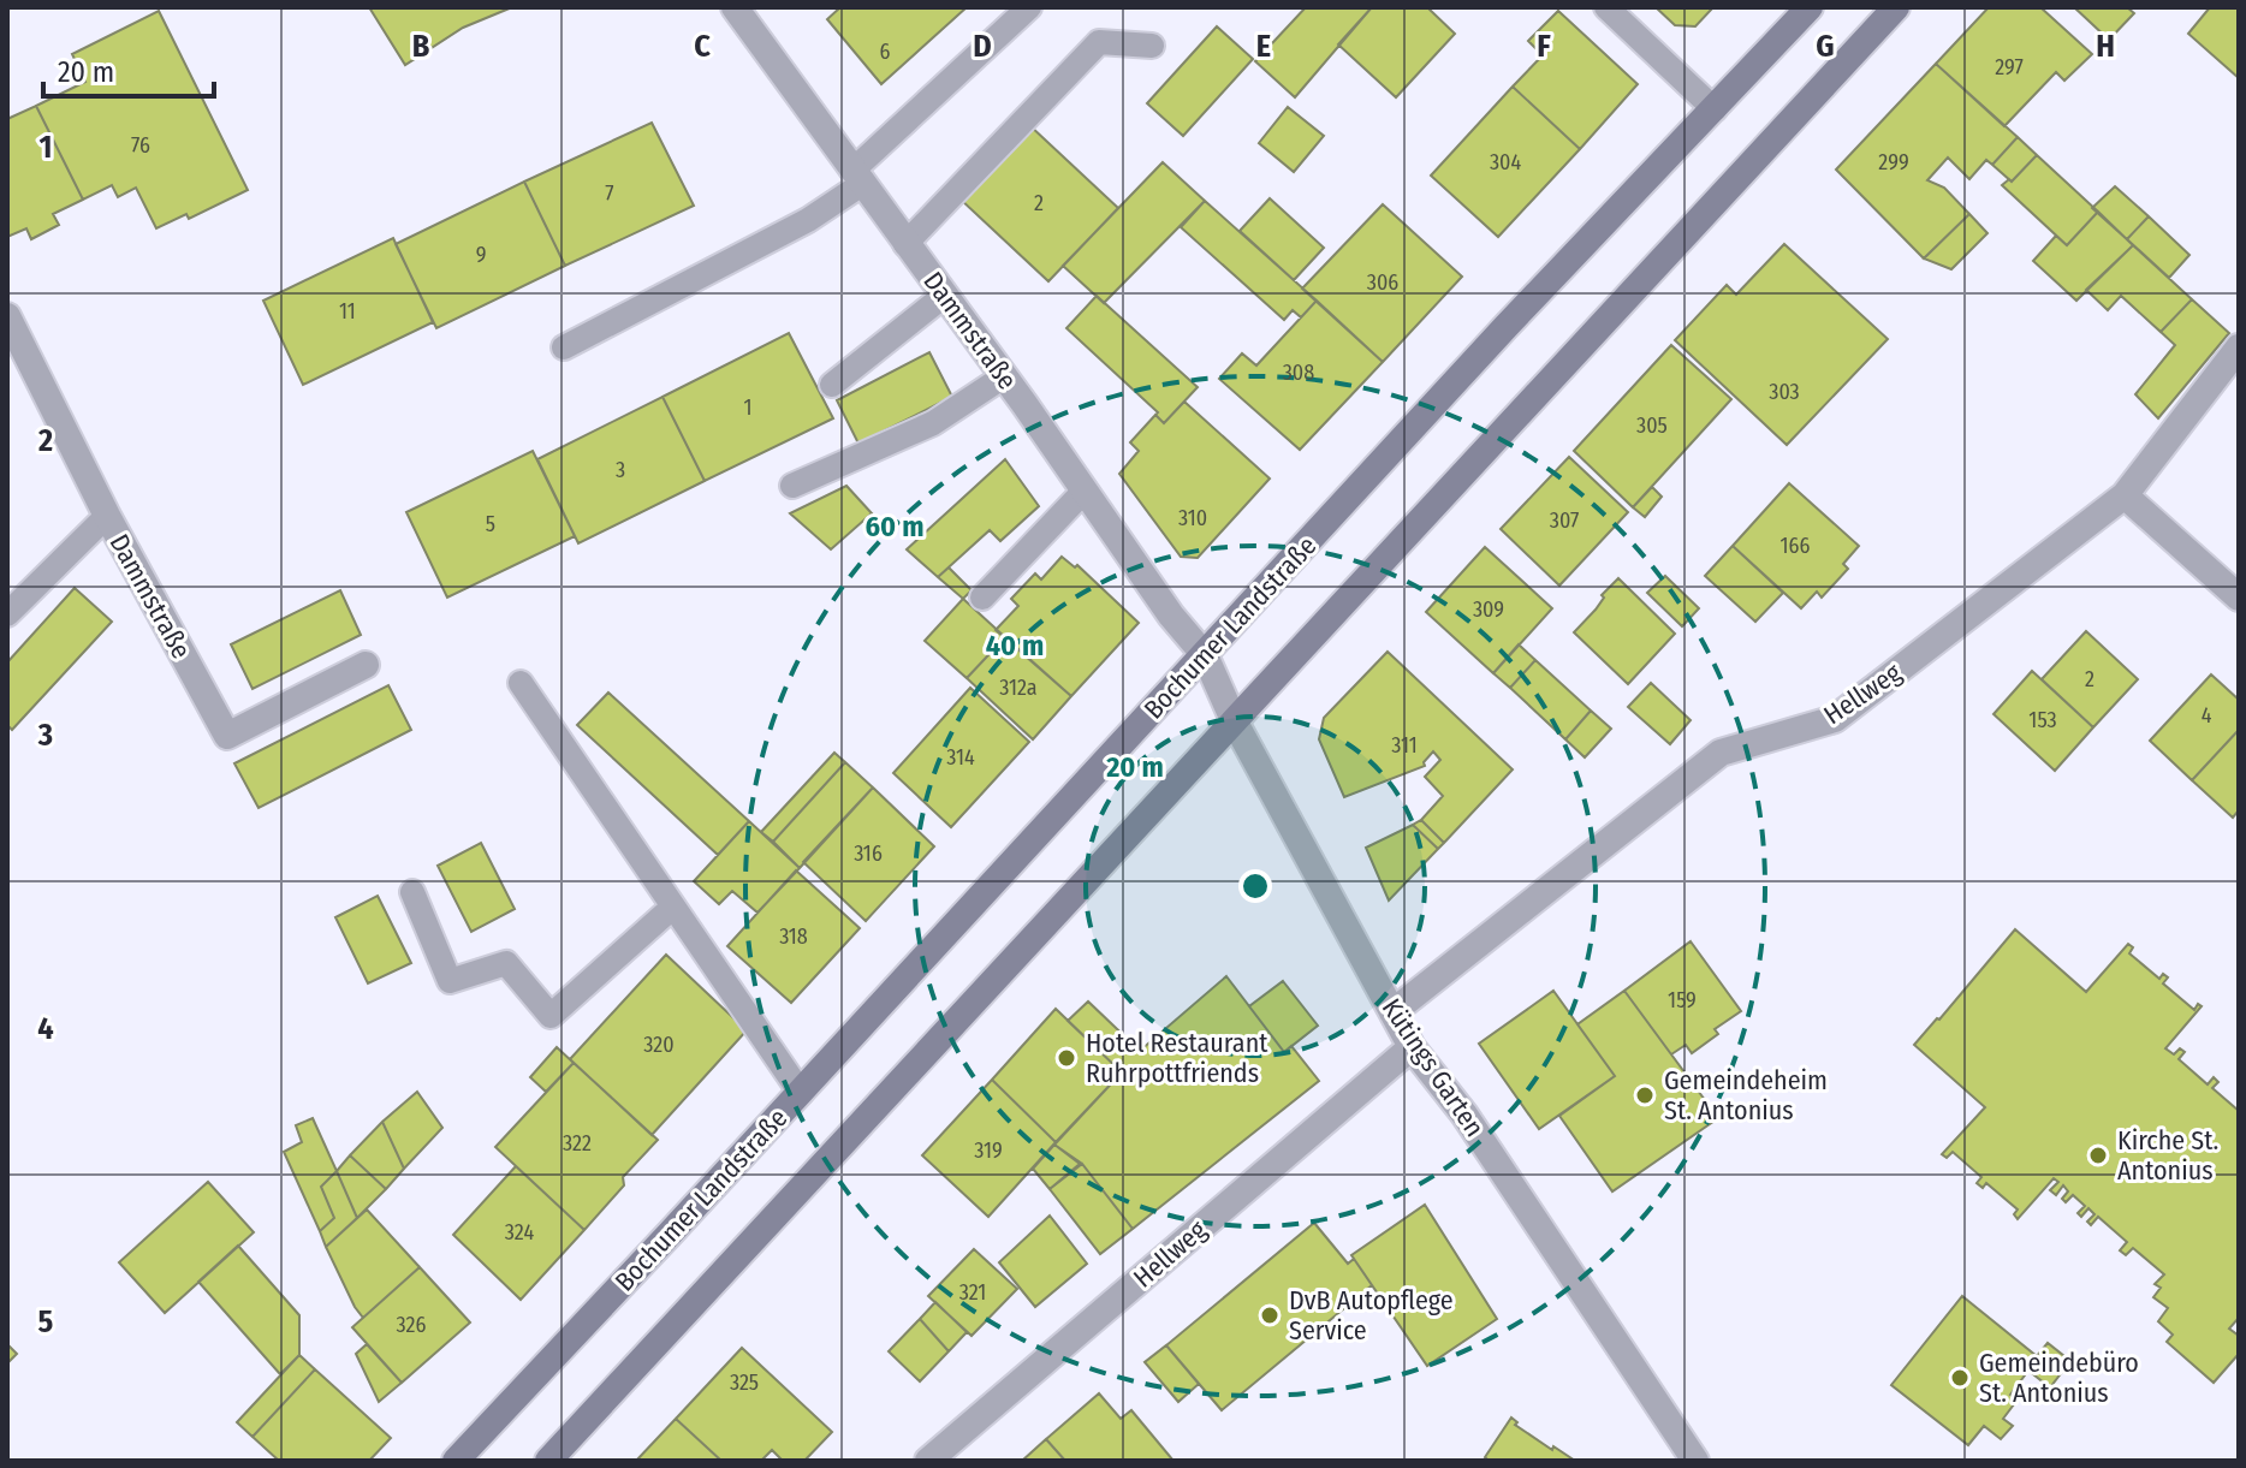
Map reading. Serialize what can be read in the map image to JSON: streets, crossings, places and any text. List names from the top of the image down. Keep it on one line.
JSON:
{"streets":{"main road":["Bochumer Landstraße"],"street":["Dammstraße","Hellweg","Kütings Garten"]},"crossings":[["Dammstraße","Bochumer Landstraße"],["Dammstraße","Kütings Garten"],["Bochumer Landstraße","Kütings Garten"],["Hellweg","Kütings Garten"]],"places":["Hotel Restaurant Ruhrpottfriends","Gemeindeheim St. Antonius","Kirche St. Antonius","DvB Autopflege Service","Gemeindebüro St. Antonius"],"house_numbers":["6","297","76","304","299","7","2","9","306","11","308","303","1","305","3","310","307","5","166","309","2","312a","4","153","311","314","316","318","159","320","322","319","324","321","326","325"],"scale_bar":"20 m","grid":{"columns":["B","C","D","E","F","G","H"],"rows":["1","2","3","4","5"]},"rings":["60 m","40 m","20 m"]}
